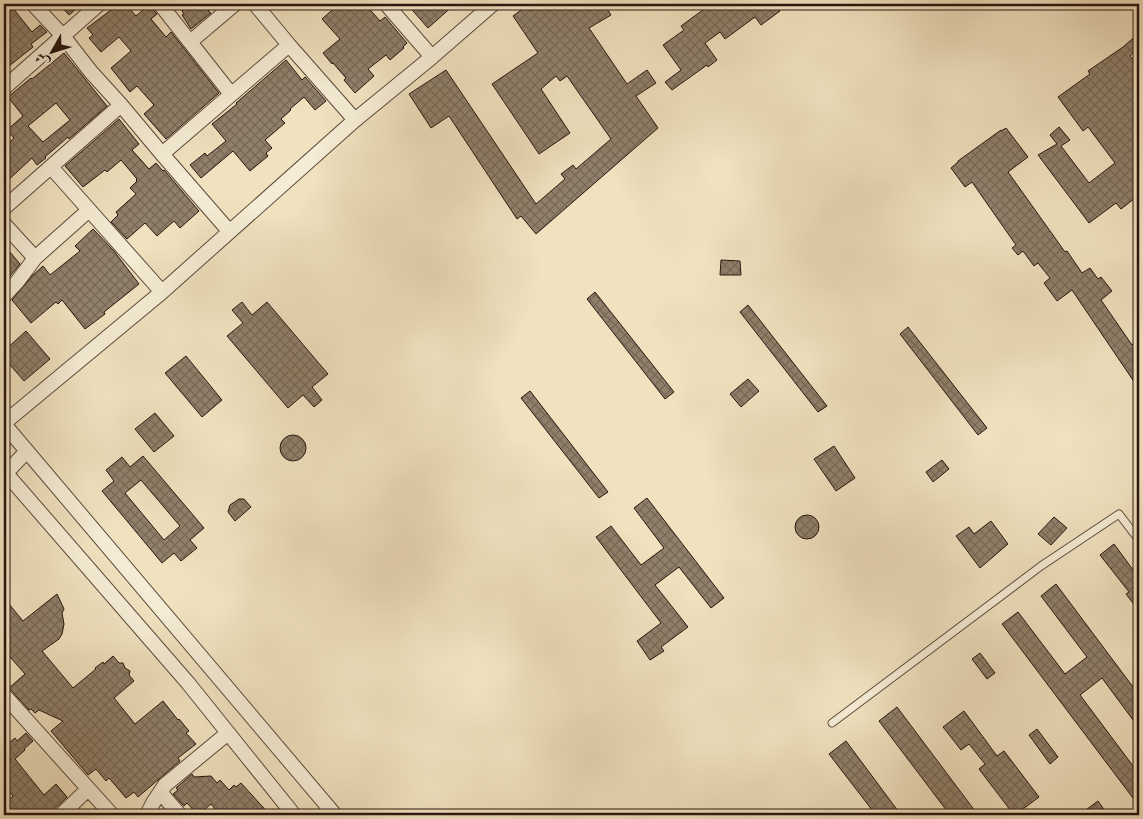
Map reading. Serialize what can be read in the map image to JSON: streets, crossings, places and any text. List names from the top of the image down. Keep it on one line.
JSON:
{"north":"bottom left"}
